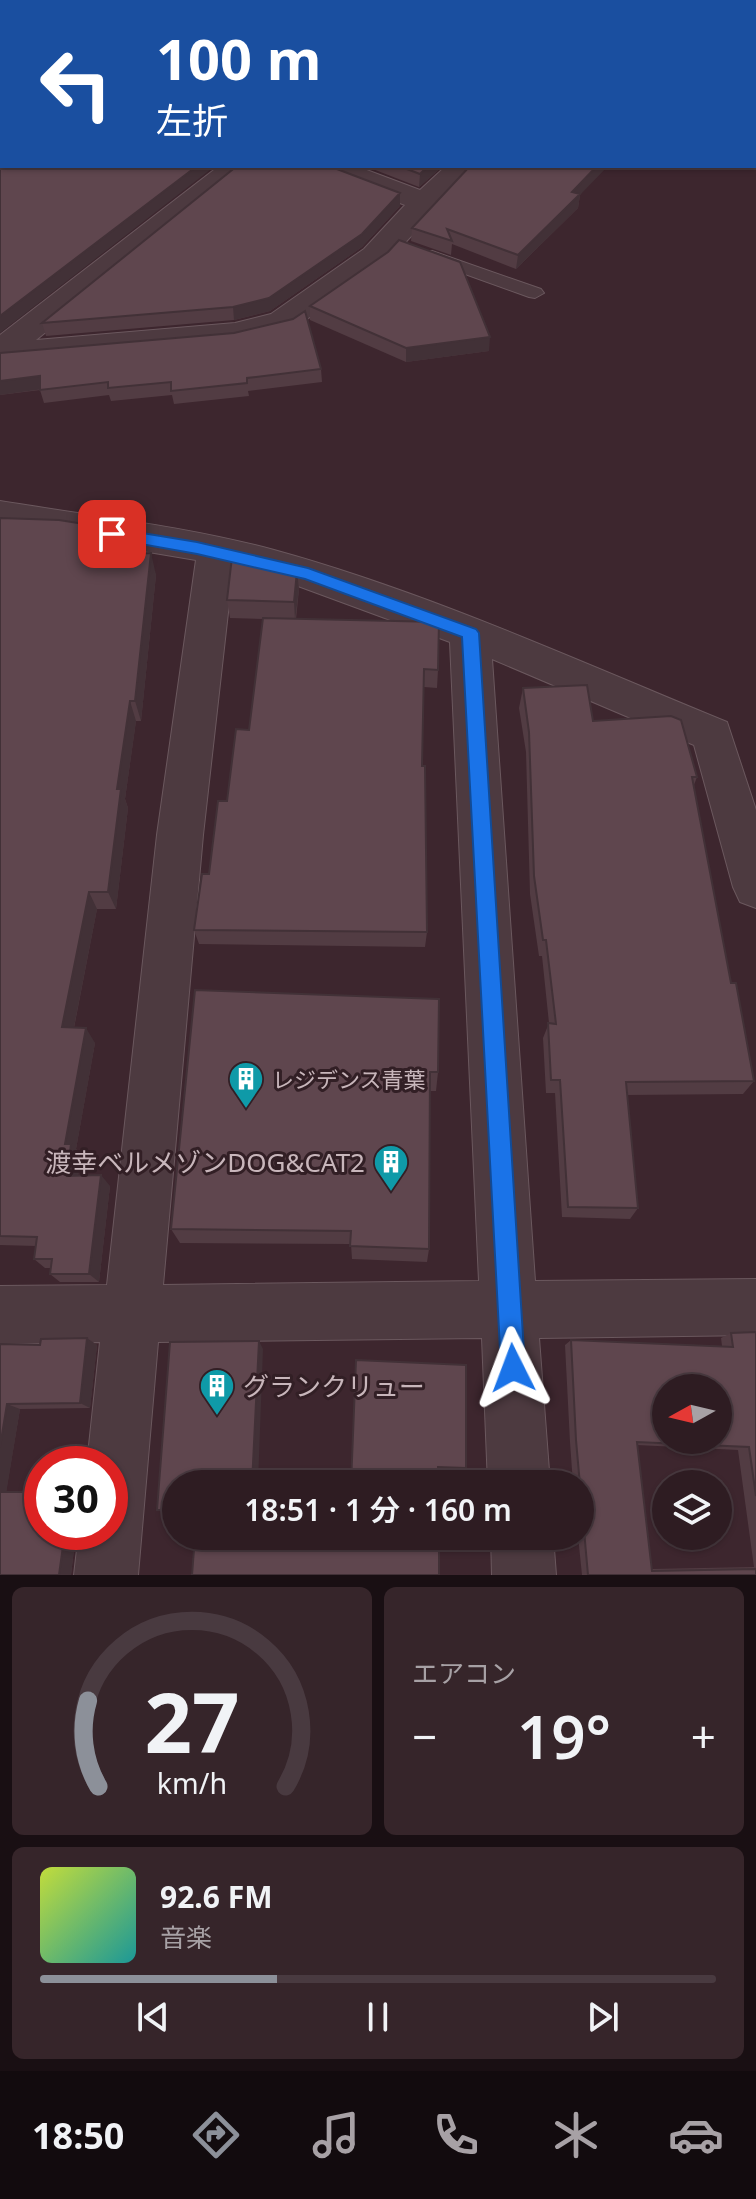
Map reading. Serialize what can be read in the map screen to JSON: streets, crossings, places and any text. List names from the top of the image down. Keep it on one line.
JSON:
{"places":{"building":["レジデンス青葉","渡幸ベルメゾンDOG&CAT2","グランクリュー"]},"north":"left","page":{"turn":["100 m","左折"],"limit":"30","trip":"18:51 · 1 分 · 160 m","tile":"エアコン","heat":["−","19°","+"],"song":["92.6 FM","音楽"],"tabs":"18:50","gauge":["27","km/h"]}}
